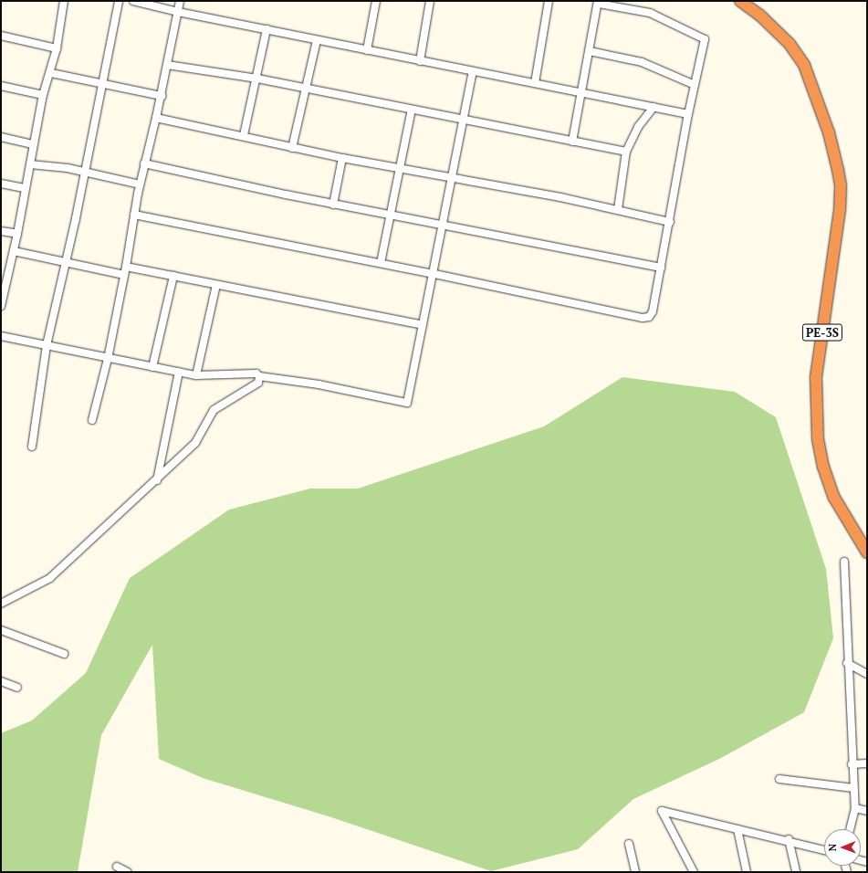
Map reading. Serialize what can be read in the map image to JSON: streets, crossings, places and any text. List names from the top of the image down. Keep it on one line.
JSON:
{"streets":{"highway":["PE-3S"]},"north":"left"}
